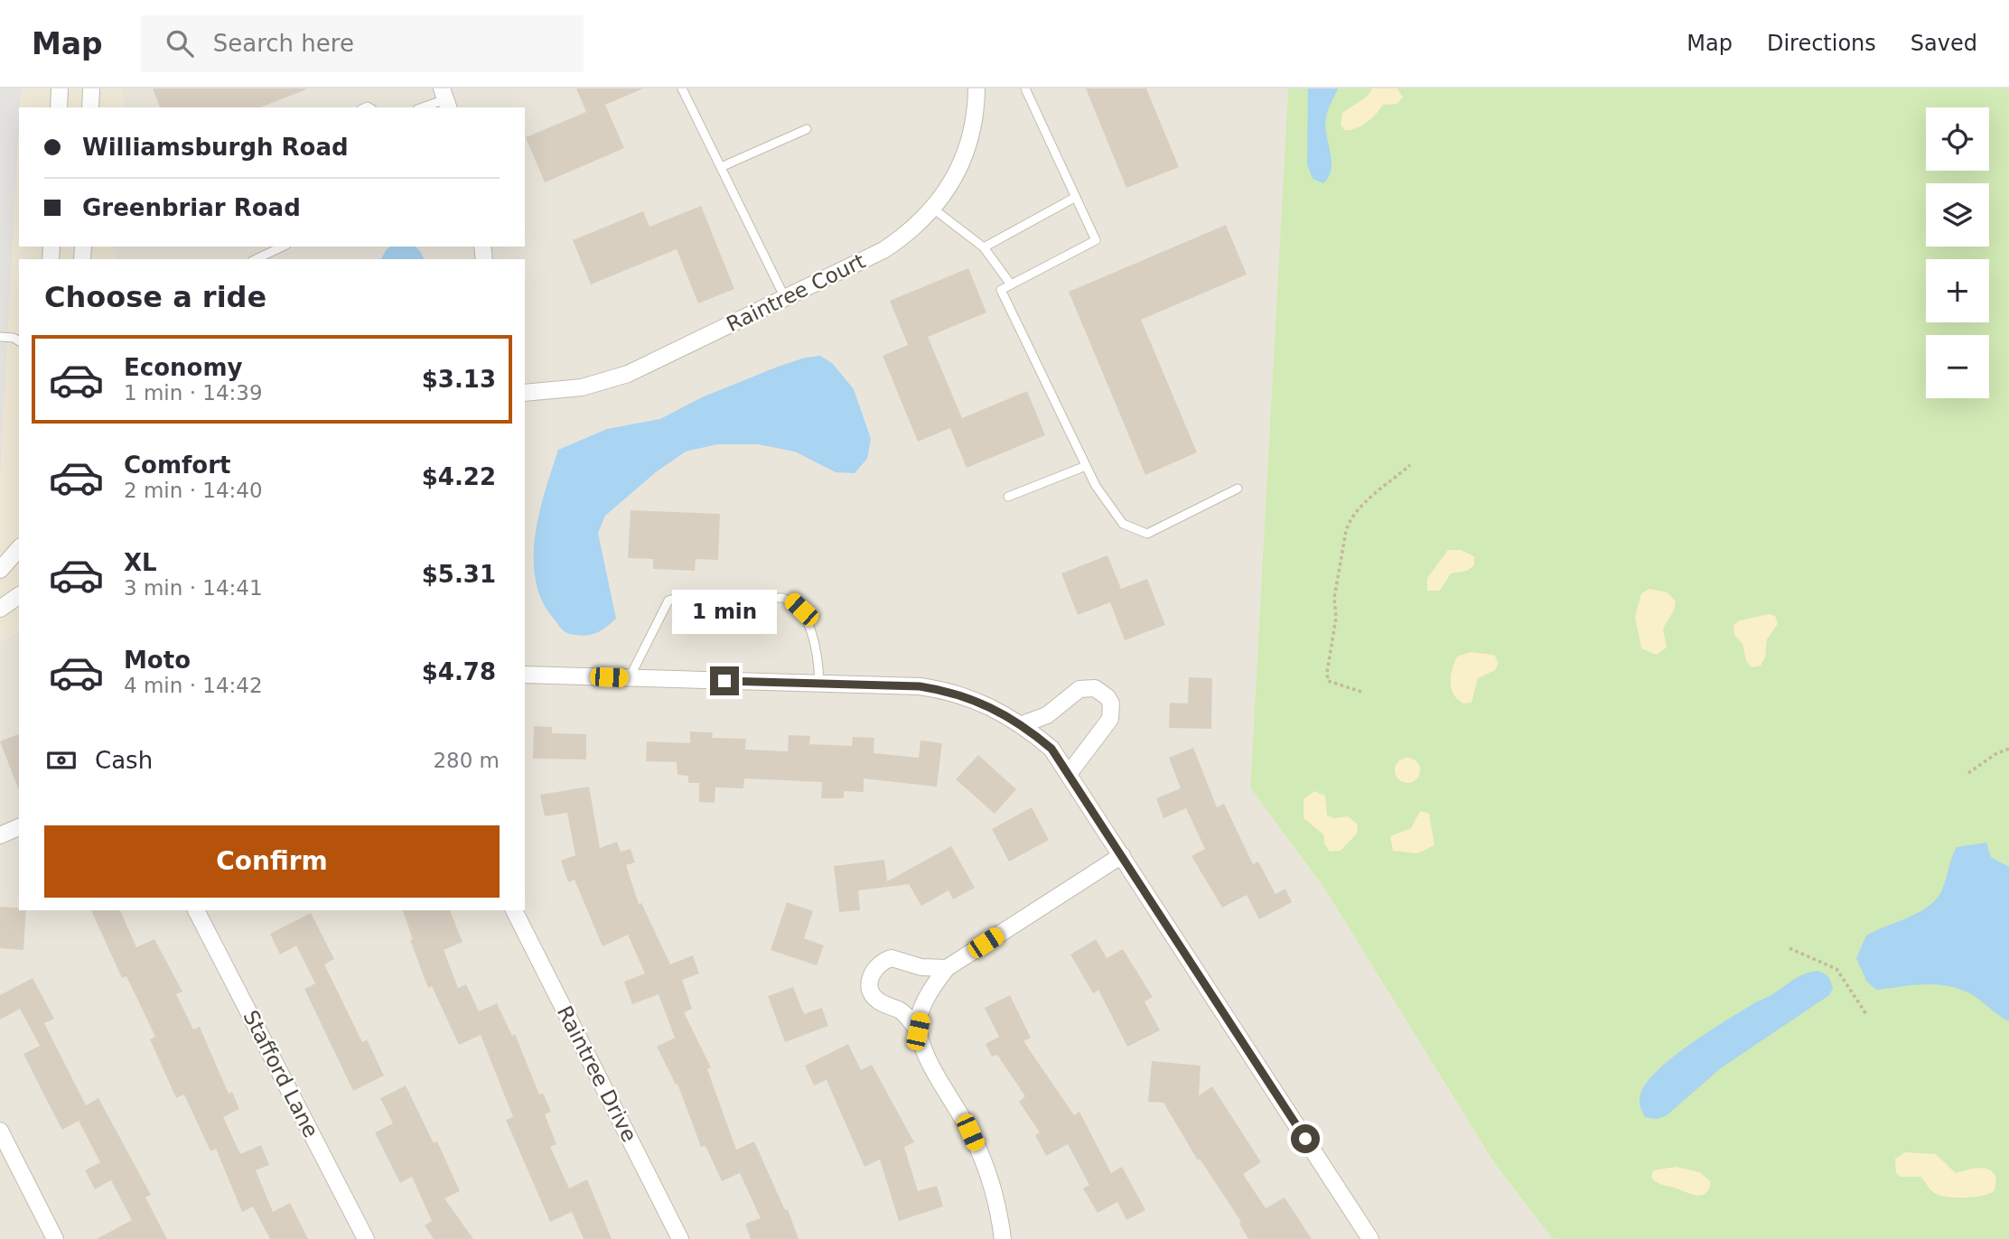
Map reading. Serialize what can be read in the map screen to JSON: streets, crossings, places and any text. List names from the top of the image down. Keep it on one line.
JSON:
{"streets":{"street":["Raintree Court","Stafford Lane","Raintree Drive"]},"page":{"header":"Map","search":"Search here","nav":["Map","Directions","Saved"],"map_buttons":["+","−"],"banner":["Williamsburgh Road","Greenbriar Road"],"heading":"Choose a ride","list":[{"name":"Economy","note":"1 min · 14:39","value":"$3.13"},{"name":"Comfort","note":"2 min · 14:40","value":"$4.22"},{"name":"XL","note":"3 min · 14:41","value":"$5.31"},{"name":"Moto","note":"4 min · 14:42","value":"$4.78"}],"bubble":"1 min","pay":["Cash","280 m"],"buttons":"Confirm"}}
